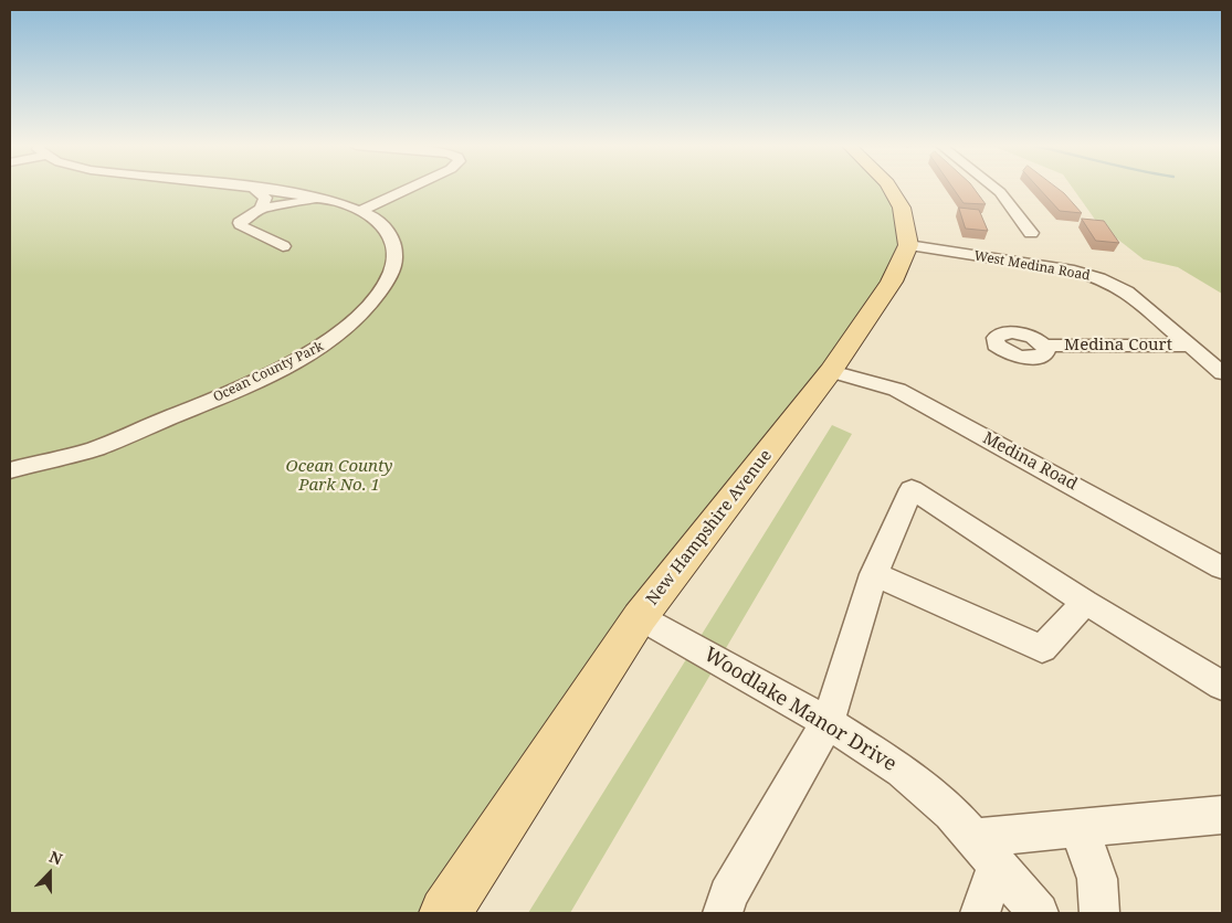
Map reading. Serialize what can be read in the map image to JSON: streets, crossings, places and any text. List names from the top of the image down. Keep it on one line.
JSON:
{"streets":{"main road":["New Hampshire Avenue"],"street":["West Medina Road","Medina Court","Ocean County Park","Medina Road","Woodlake Manor Drive"]},"crossings":[["West Medina Road","Medina Court"],["West Medina Road","New Hampshire Avenue"],["Medina Road","New Hampshire Avenue"],["New Hampshire Avenue","Woodlake Manor Drive"]],"parks":["Ocean County Park No. 1"],"north":"top"}
